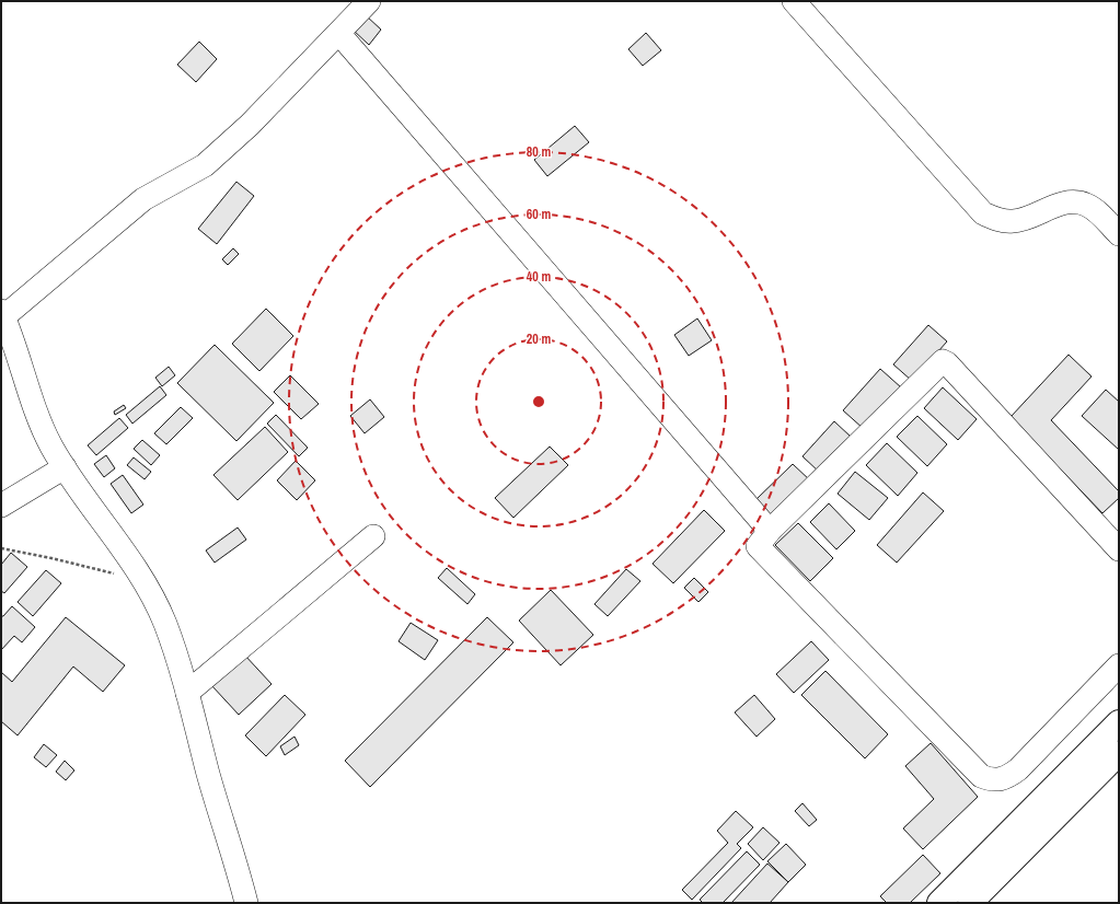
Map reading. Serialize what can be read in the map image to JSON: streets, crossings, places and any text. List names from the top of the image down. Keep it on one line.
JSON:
{"rings":["80 m","60 m","40 m","20 m"]}
